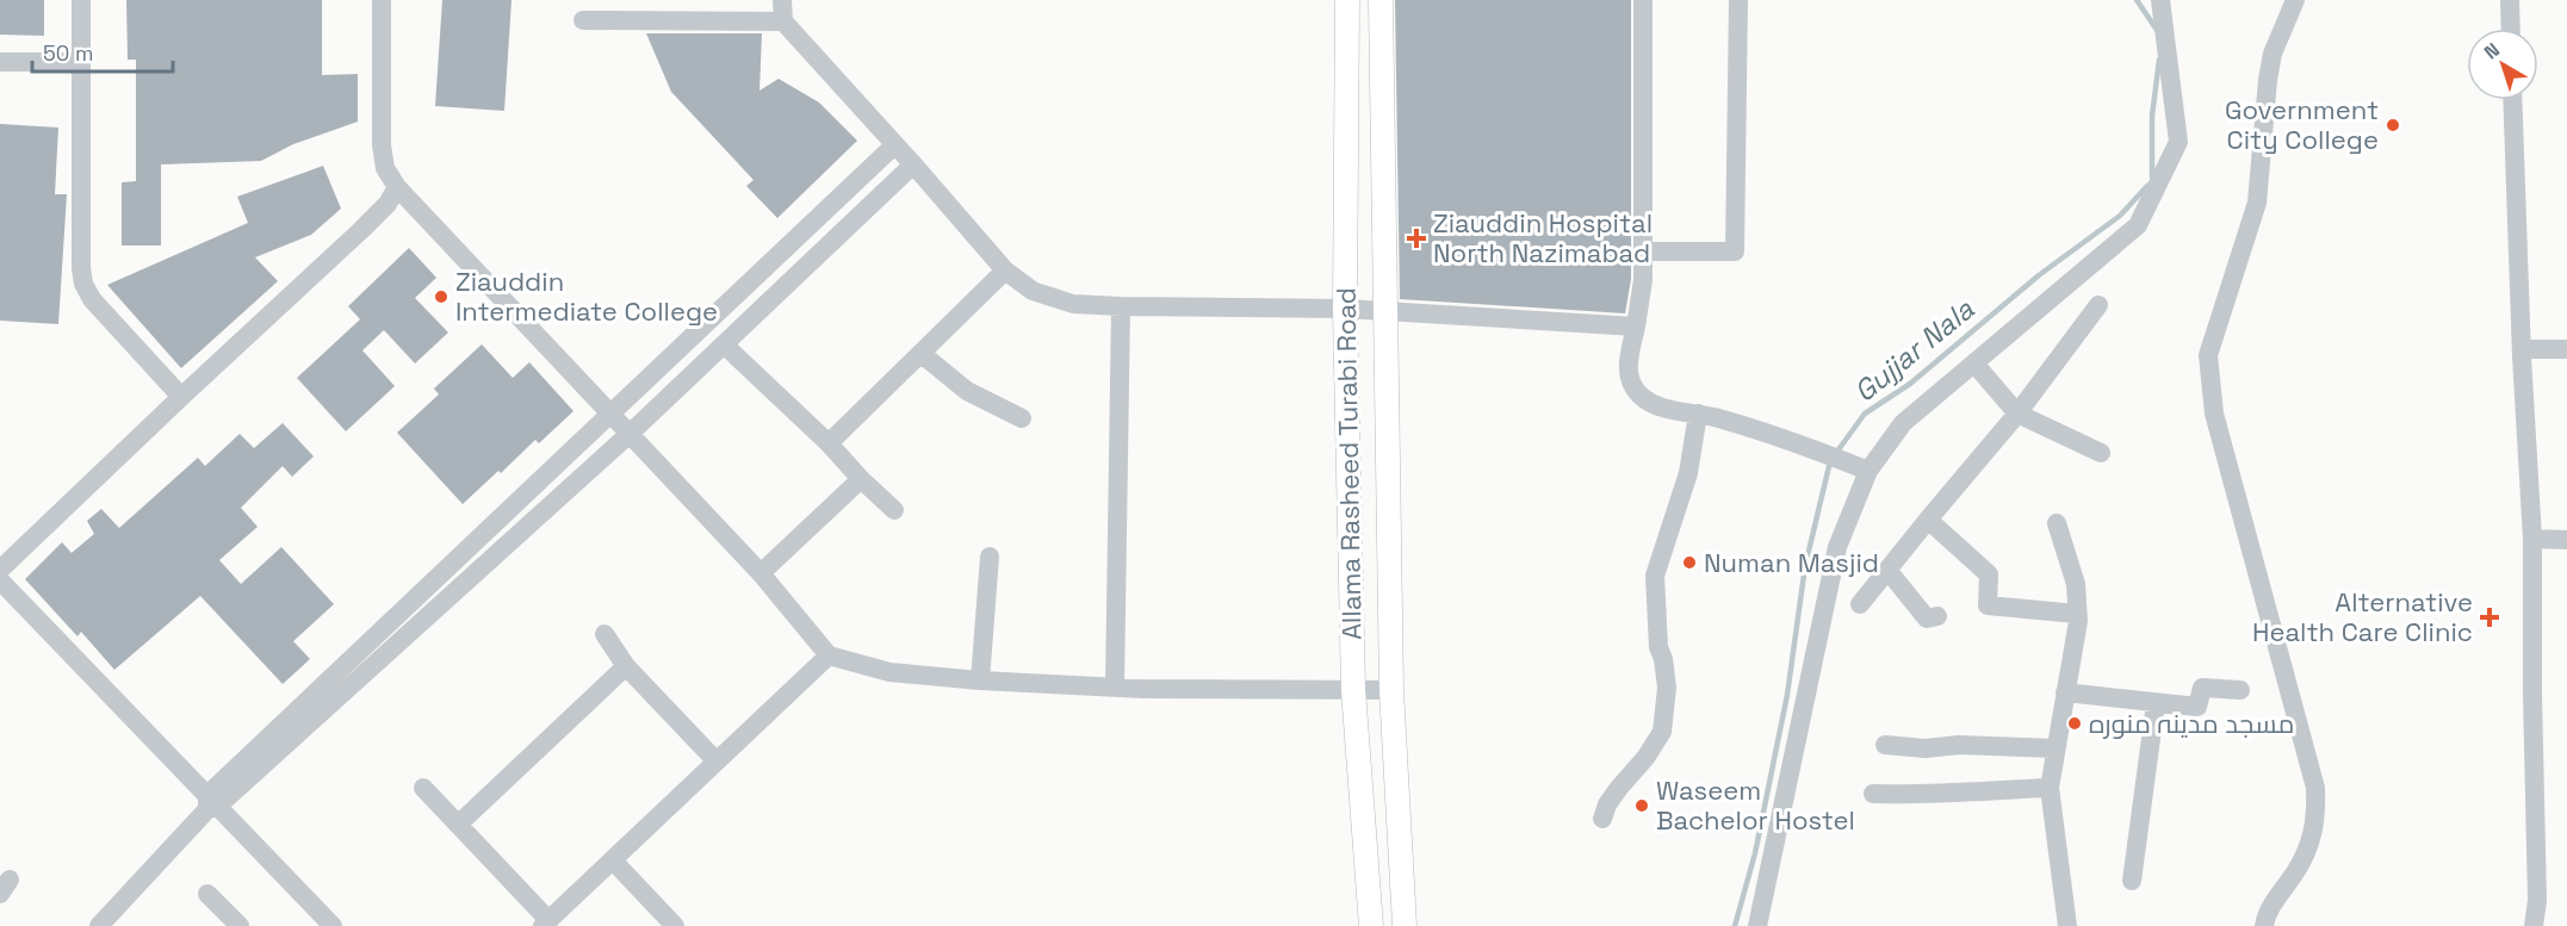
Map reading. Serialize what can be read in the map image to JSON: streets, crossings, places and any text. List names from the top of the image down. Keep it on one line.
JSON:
{"streets":{"main road":["Allama Rasheed Turabi Road"]},"water":["Gujjar Nala"],"places":{"other":["Government City College","Ziauddin Intermediate College","Numan Masjid","مسجد مدینہ منورہ","Waseem Bachelor Hostel"],"health":["Ziauddin Hospital North Nazimabad","Alternative Health Care Clinic"]},"scale_bar":"50 m","north":"top left"}
